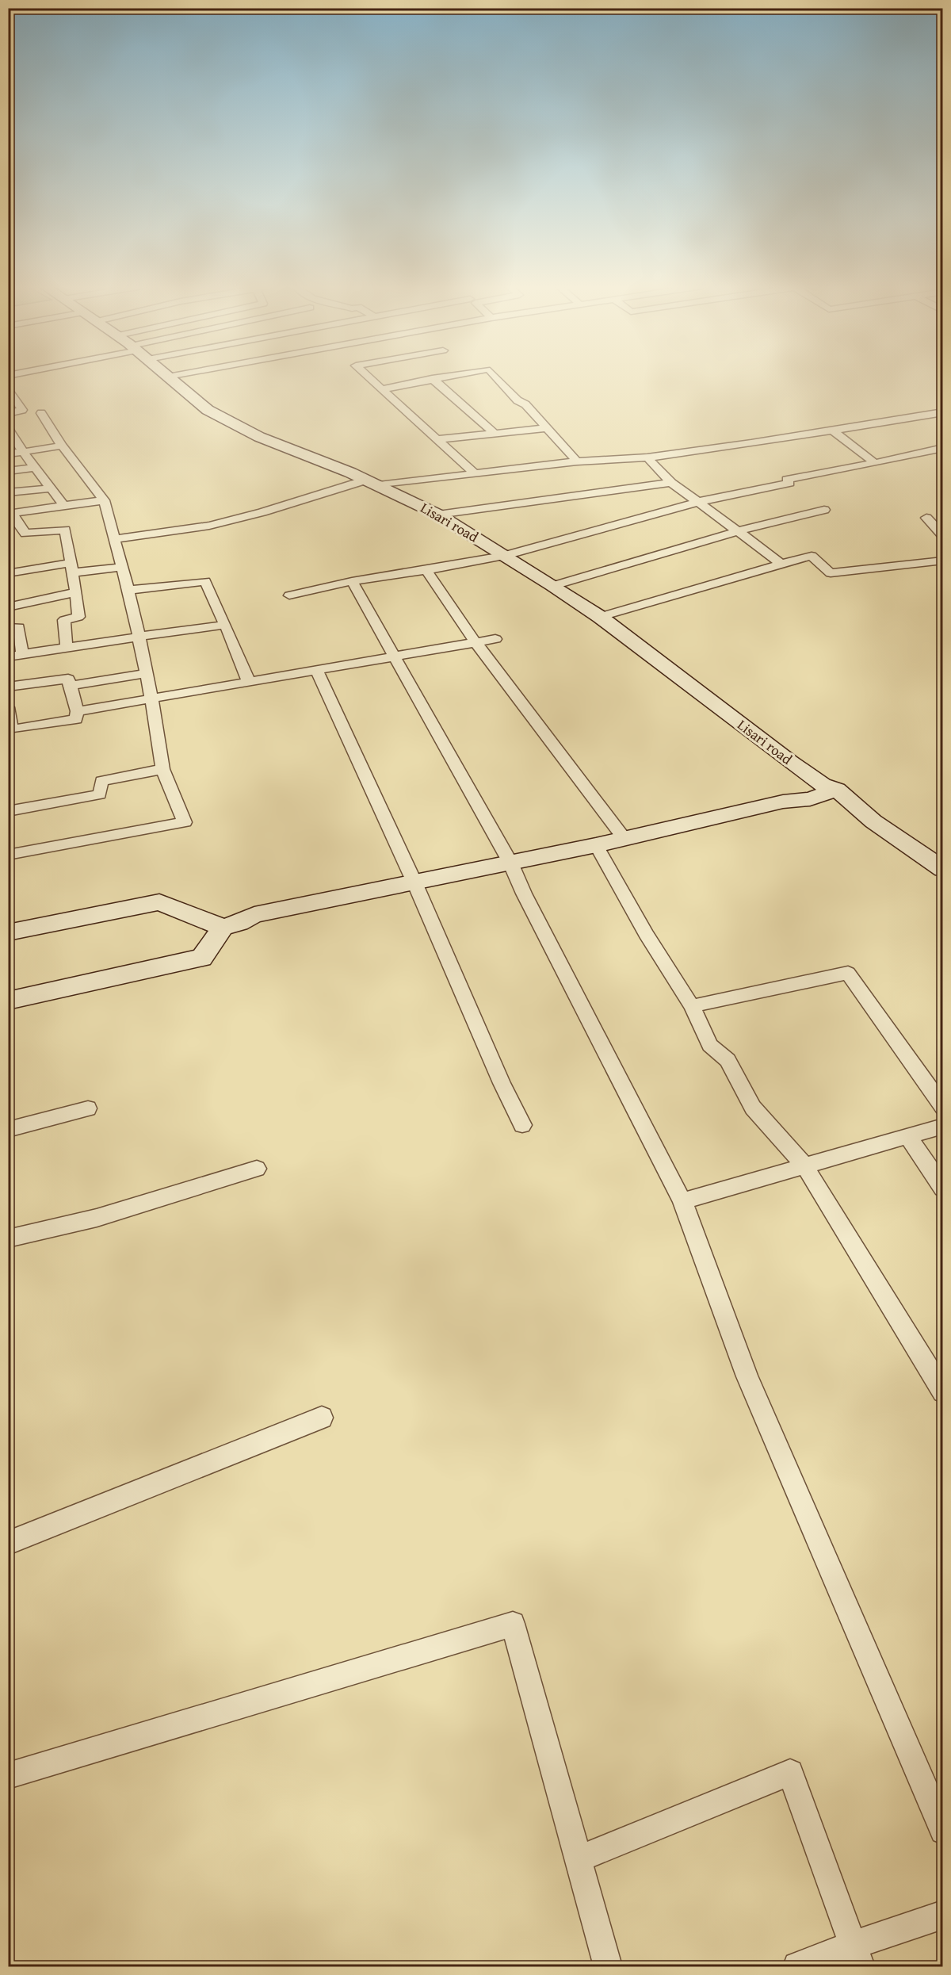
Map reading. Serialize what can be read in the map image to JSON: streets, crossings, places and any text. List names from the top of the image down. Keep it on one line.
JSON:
{"streets":{"street":["Lisari road"]}}
